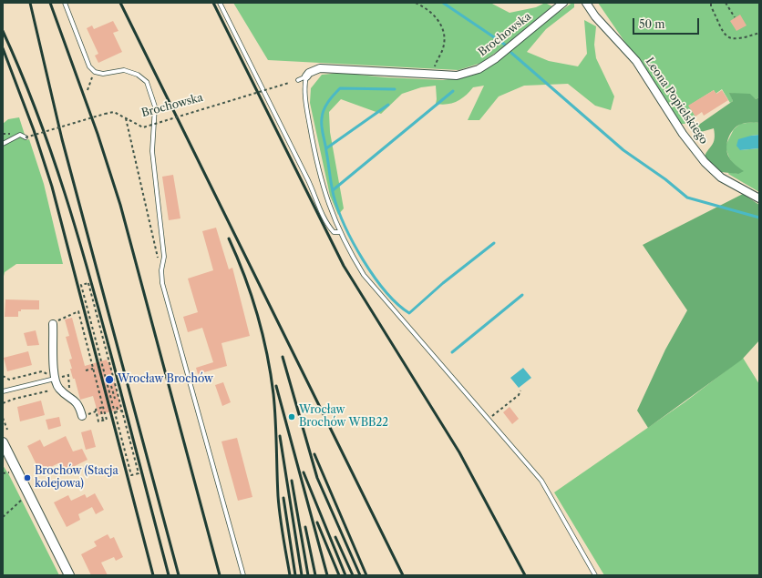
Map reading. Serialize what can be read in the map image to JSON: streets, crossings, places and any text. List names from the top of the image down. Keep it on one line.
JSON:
{"streets":{"street":["Brochowska","Leona Popielskiego"]},"places":["Wrocław Brochów","Wrocław Brochów WBB22","Brochów (Stacja kolejowa)"],"scale_bar":"50 m"}
